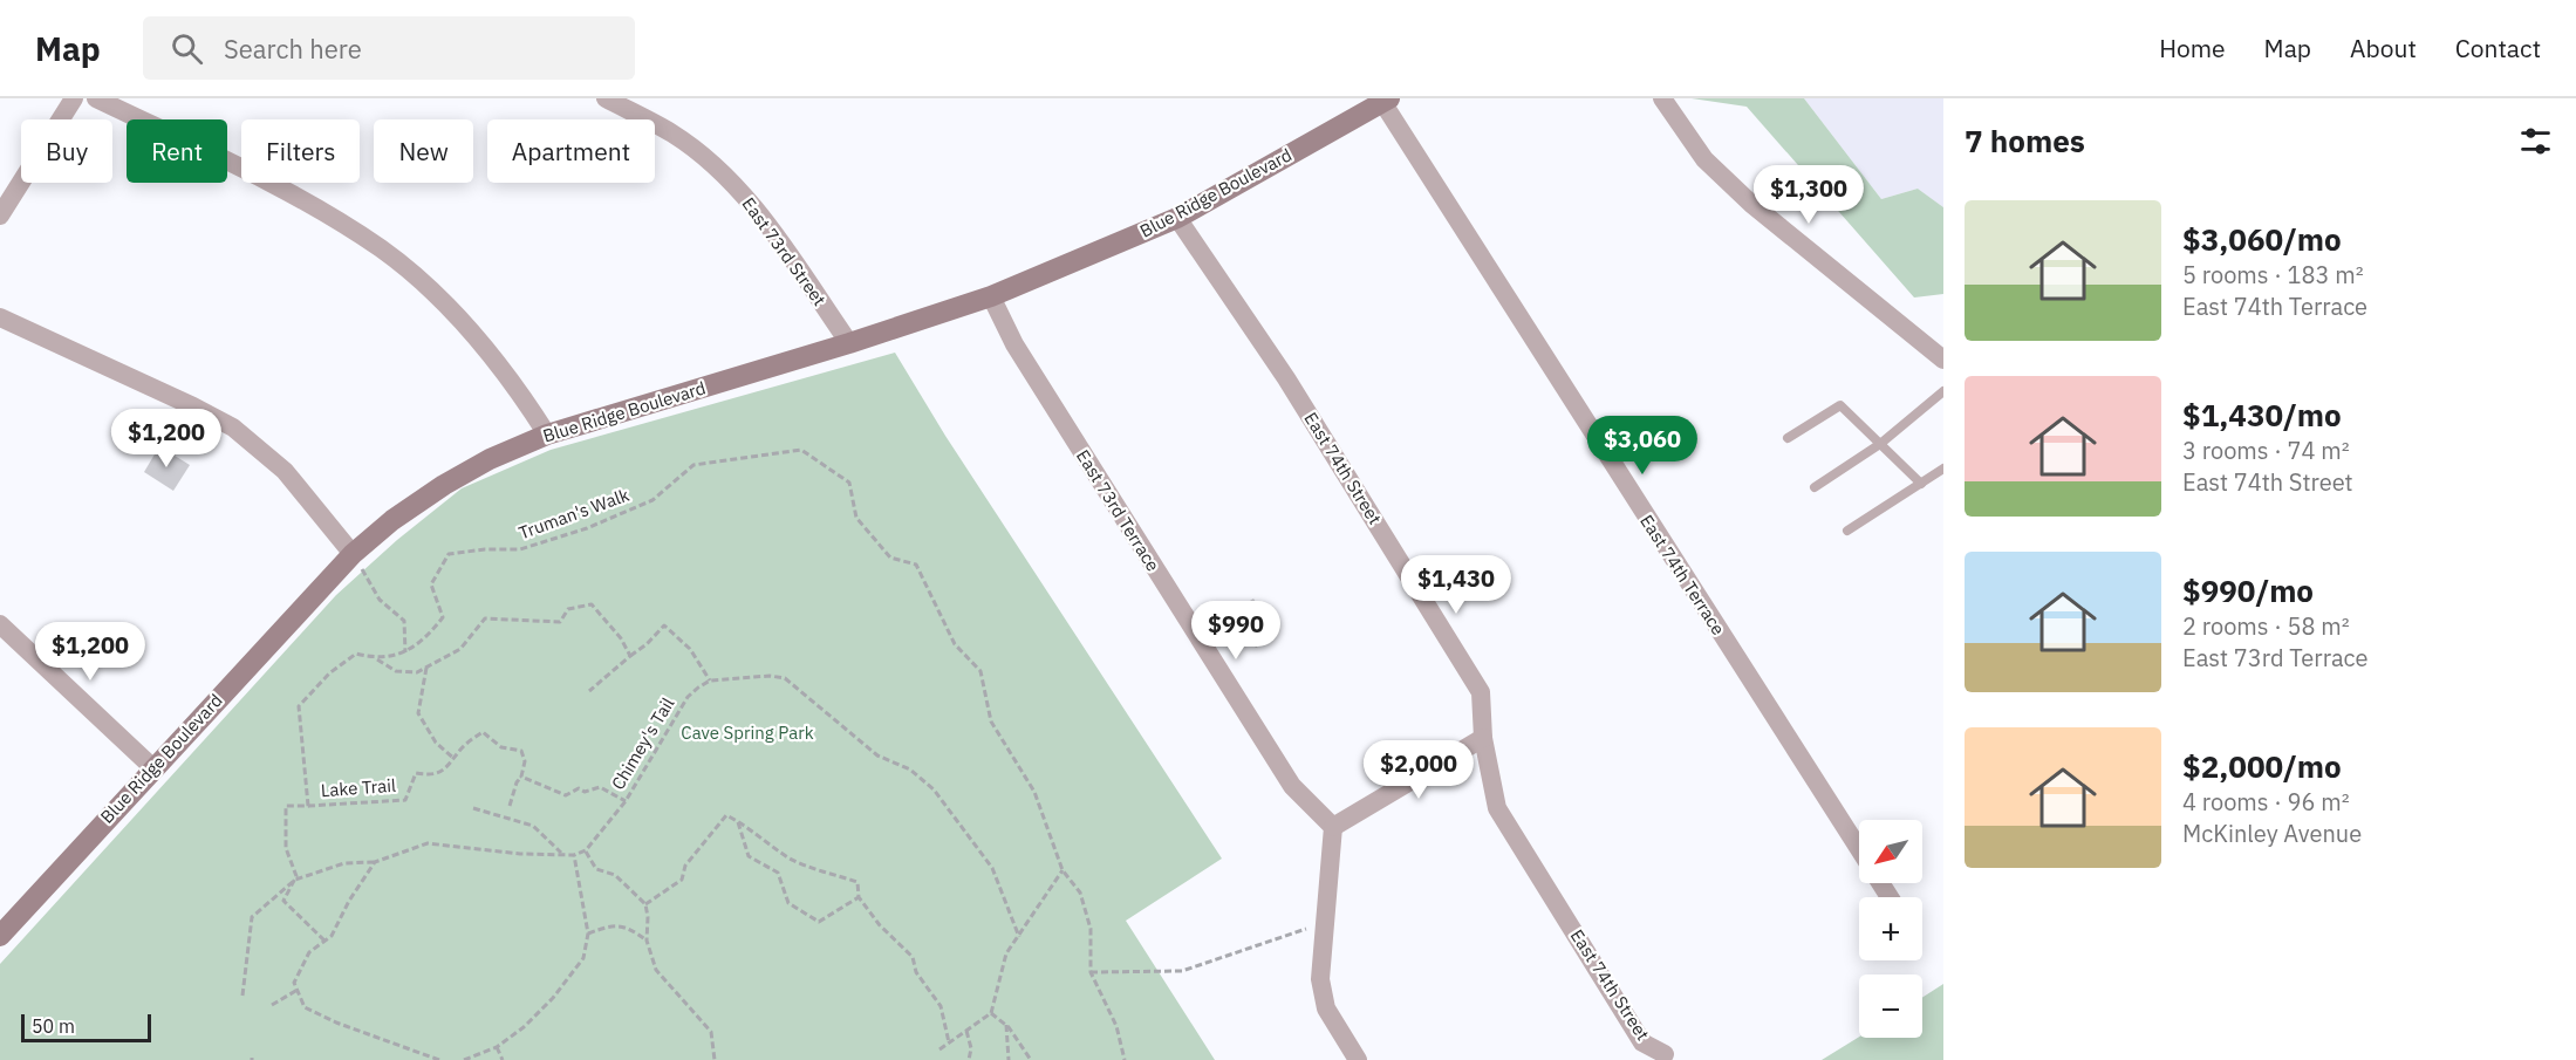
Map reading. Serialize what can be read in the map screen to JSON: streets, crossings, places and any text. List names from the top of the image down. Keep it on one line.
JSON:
{"streets":{"main road":["Blue Ridge Boulevard"],"street":["East 73rd Street","East 74th Street","East 73rd Terrace","East 74th Terrace"],"path":["Truman's Walk","Chimey's Tail","Lake Trail"]},"crossings":[["Blue Ridge Boulevard","East 73rd Street"],["Blue Ridge Boulevard","East 74th Street"],["Blue Ridge Boulevard","East 73rd Terrace"],["Blue Ridge Boulevard","East 74th Terrace"],["Truman's Walk","Lake Trail"]],"parks":["Cave Spring Park"],"scale_bar":"50 m","north":"bottom left","page":{"header":"Map","search":"Search here","nav":["Home","Map","About","Contact"],"heading":"7 homes","chip":["Buy","Rent","Filters","New","Apartment"],"price":["$1,300","$1,200","$3,060","$1,430","$990","$1,200","$2,000"],"list":[{"name":"$3,060/mo","note":"5 rooms · 183 m² · East 74th Terrace"},{"name":"$1,430/mo","note":"3 rooms · 74 m² · East 74th Street"},{"name":"$990/mo","note":"2 rooms · 58 m² · East 73rd Terrace"},{"name":"$2,000/mo","note":"4 rooms · 96 m² · McKinley Avenue"}],"map_buttons":["+","−"],"scale":"50 m"}}
